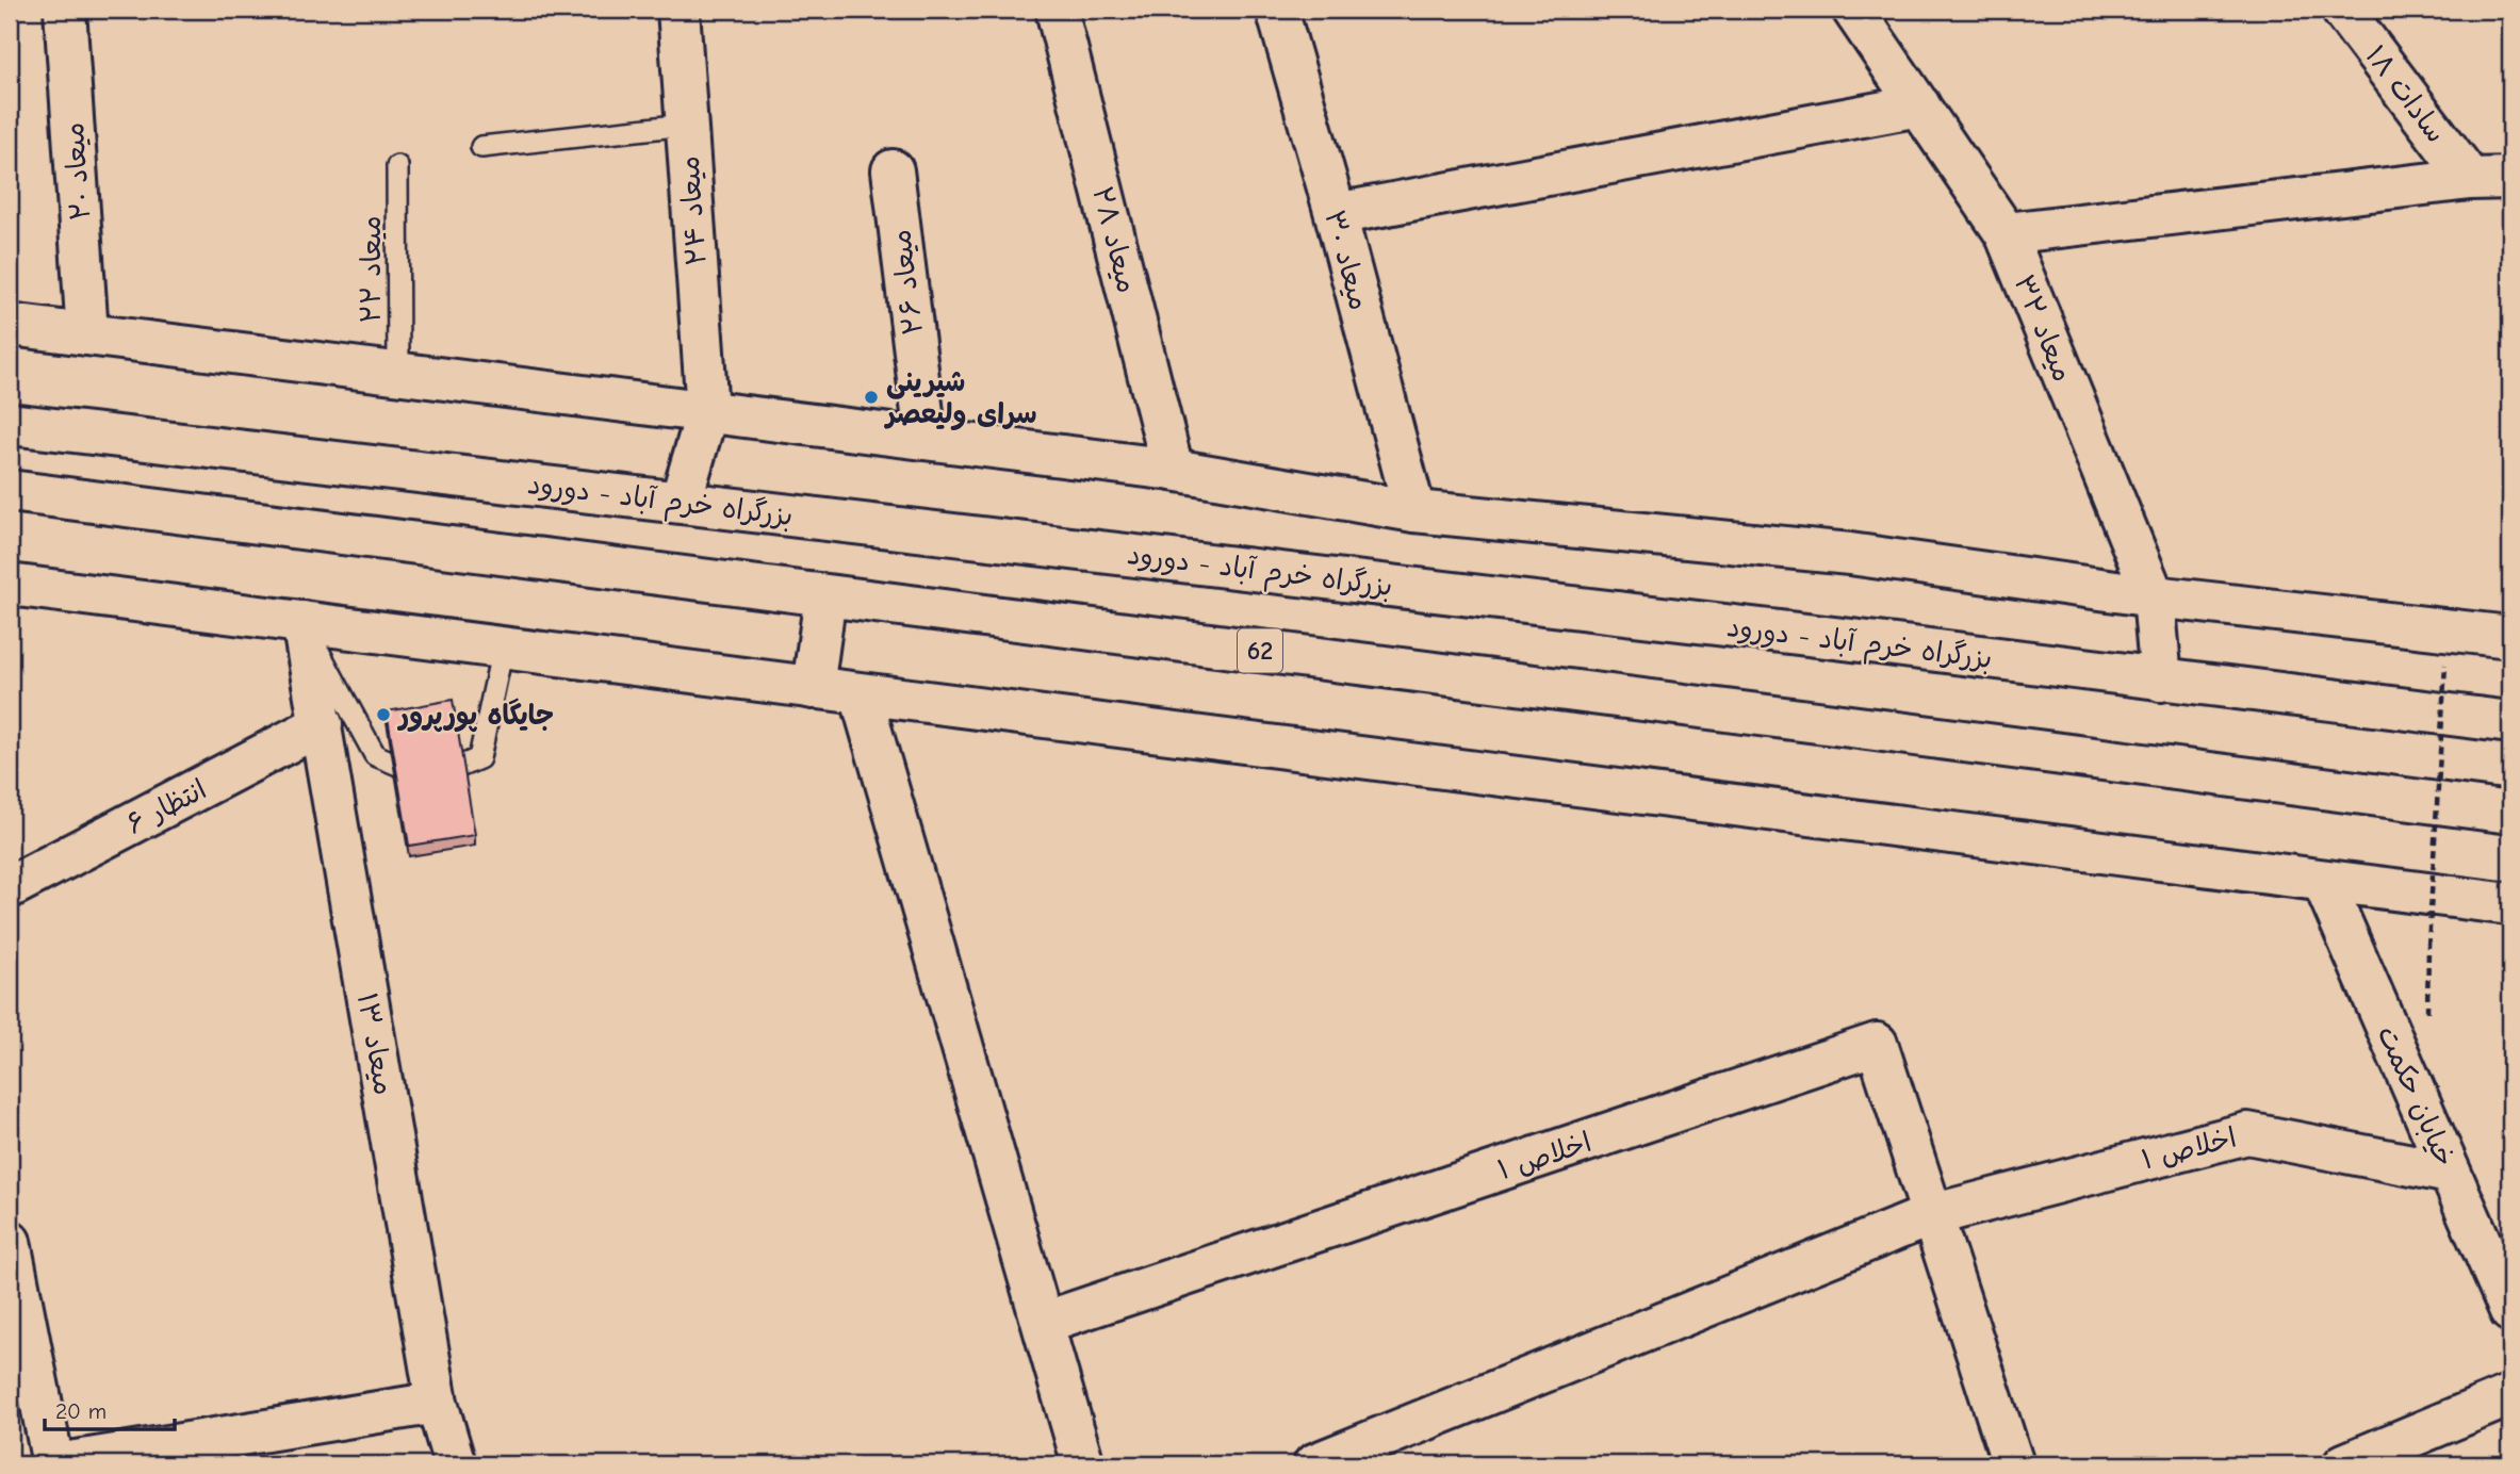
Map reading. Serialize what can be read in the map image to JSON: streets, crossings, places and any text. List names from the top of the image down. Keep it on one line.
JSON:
{"streets":{"main road":["سادات ۱۸","میعاد ۲۰","میعاد ۲۴","میعاد ۲۸","میعاد ۳۰","میعاد ۲۶","میعاد ۳۲","بزرگراه خرم آباد - دورود","62","انتظار ۶","میعاد ۱۳","خیابان حکمت","اخلاص ۱"],"lane":["میعاد ۲۲"]},"crossings":[["میعاد ۳۲","بزرگراه خرم آباد - دورود"],["انتظار ۶","میعاد ۱۳"],["خیابان حکمت","اخلاص ۱"]],"places":["شیرینی سرای ولیعصر","جایگاه پورپرور"],"scale_bar":"20 m"}
